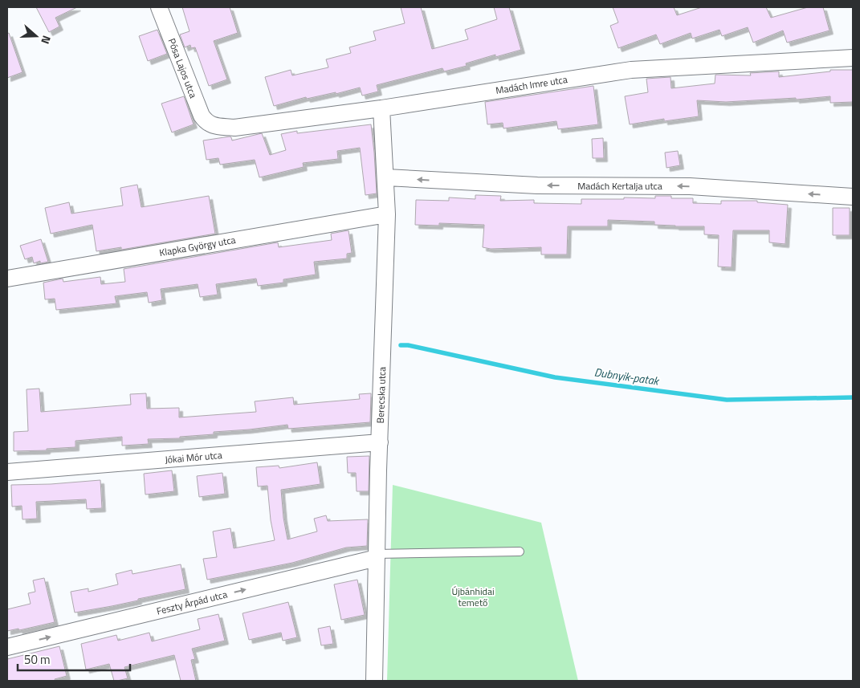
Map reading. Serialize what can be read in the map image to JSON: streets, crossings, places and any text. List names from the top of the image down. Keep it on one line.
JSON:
{"streets":{"street":["Pósa Lajos utca","Madách Imre utca","Madách Kertalja utca","Klapka György utca","Berecska utca","Jókai Mór utca","Feszty Árpád utca"]},"crossings":[["Pósa Lajos utca","Madách Imre utca"],["Madách Imre utca","Berecska utca"],["Madách Kertalja utca","Berecska utca"],["Klapka György utca","Berecska utca"],["Berecska utca","Jókai Mór utca"],["Berecska utca","Feszty Árpád utca"]],"one_way":["Madách Kertalja utca","Feszty Árpád utca"],"water":["Dubnyik-patak"],"parks":["Újbánhidai temető"],"scale_bar":"50 m","north":"right"}
